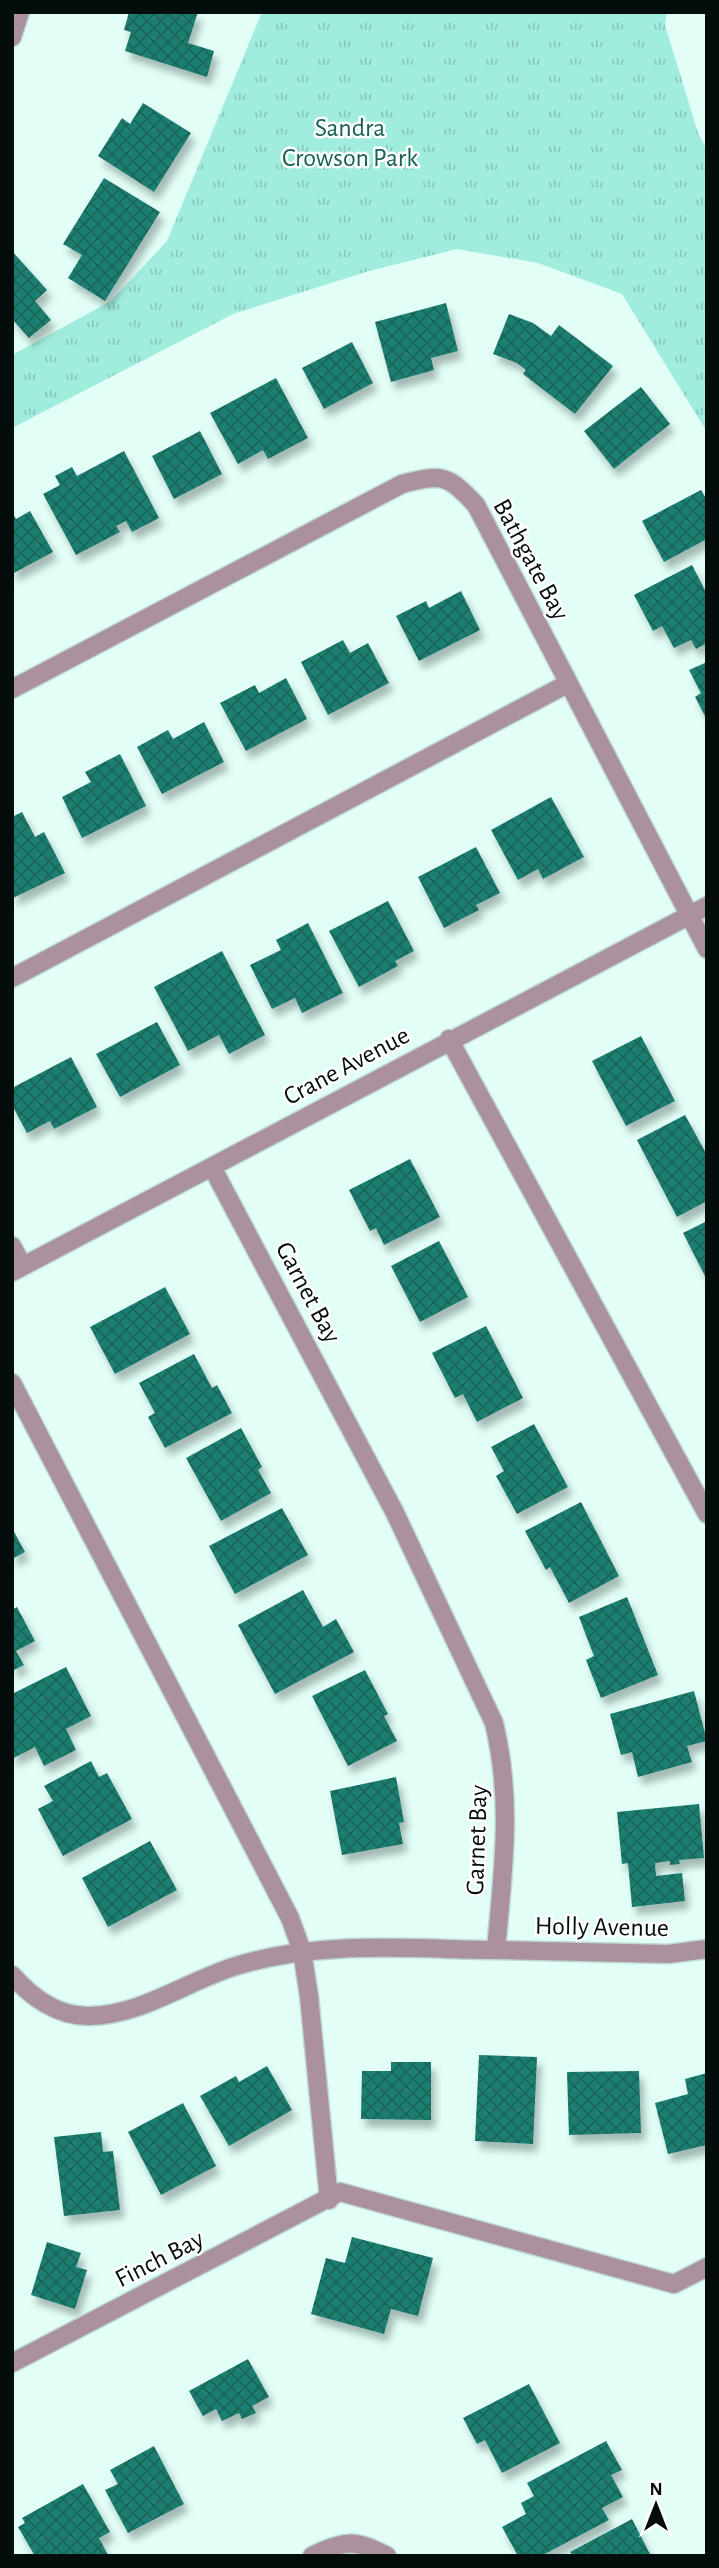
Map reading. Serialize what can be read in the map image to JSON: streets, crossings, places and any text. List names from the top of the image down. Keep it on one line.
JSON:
{"streets":{"street":["Bathgate Bay","Crane Avenue","Garnet Bay","Holly Avenue","Finch Bay"]},"crossings":[["Bathgate Bay","Crane Avenue"],["Crane Avenue","Garnet Bay"],["Garnet Bay","Holly Avenue"]],"parks":["Sandra Crowson Park"],"north":"top"}
